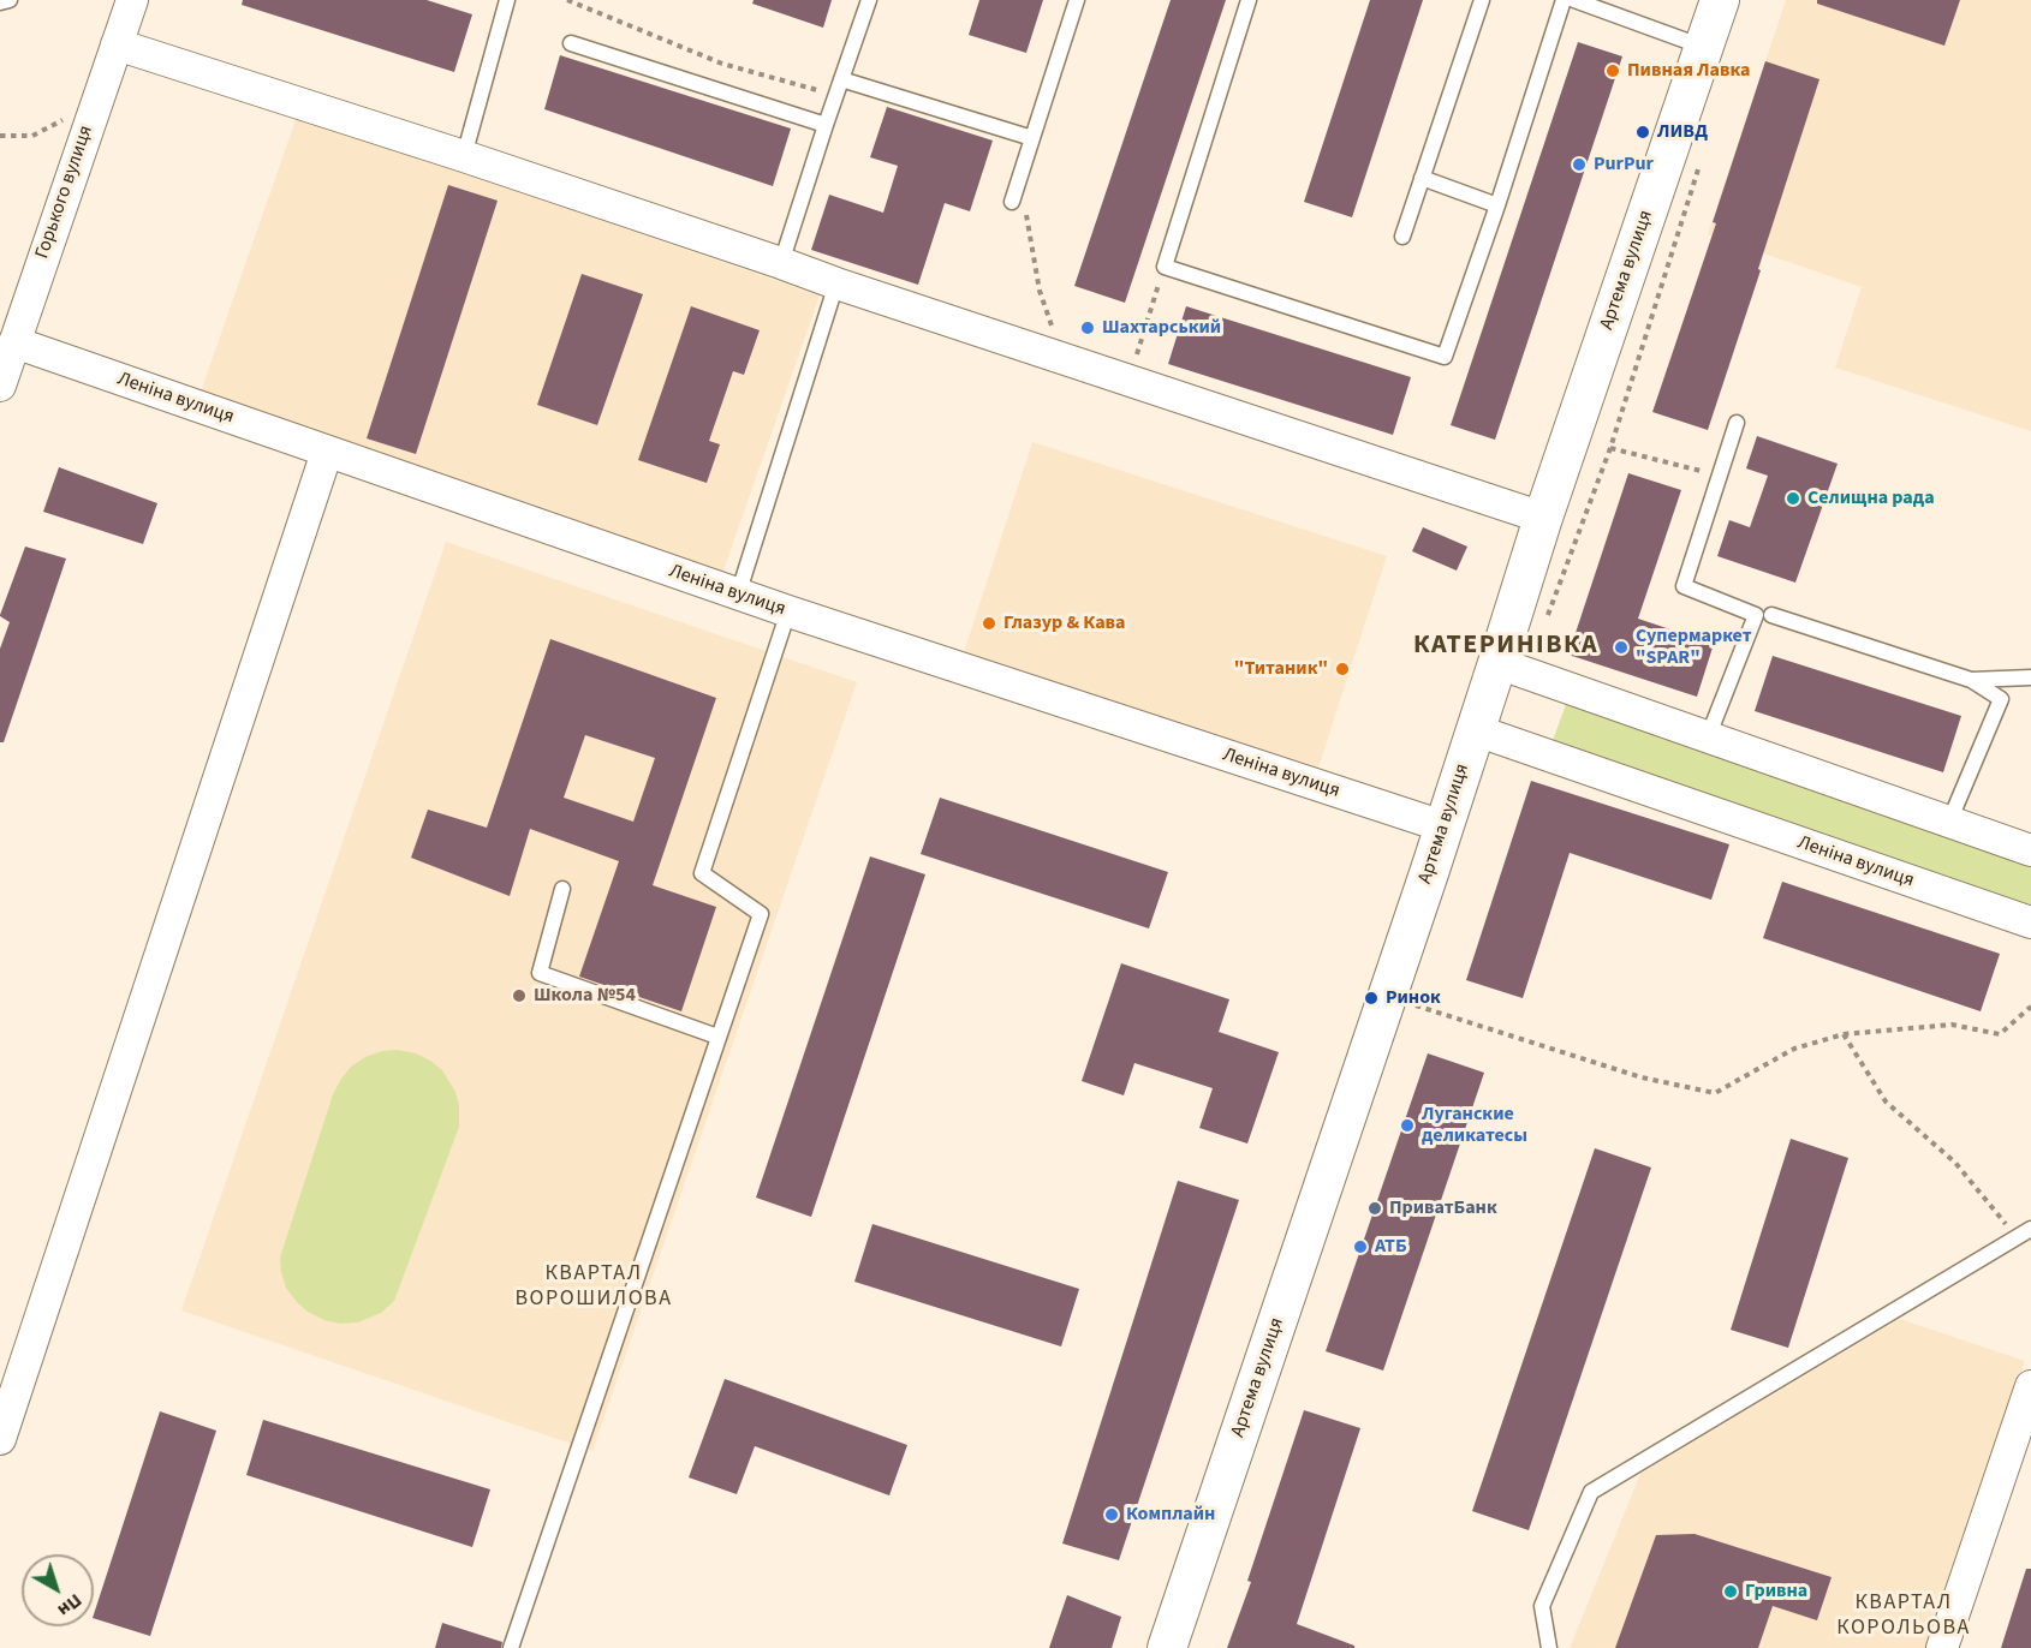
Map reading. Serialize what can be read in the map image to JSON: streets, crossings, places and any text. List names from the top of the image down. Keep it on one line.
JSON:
{"streets":{"street":["Горького вулиця","Артема вулиця","Леніна вулиця"]},"crossings":[["Горького вулиця","Леніна вулиця"],["Артема вулиця","Леніна вулиця"]],"districts":["КАТЕРИНІВКА","КВАРТАЛ ВОРОШИЛОВА","КВАРТАЛ КОРОЛЬОВА"],"places":["Пивная Лавка","ЛИВД","PurPur","Шахтарський","Селищна рада","Глазур & Кава","Супермаркет \"SPAR\"","\"Титаник\"","Школа №54","Ринок","Луганские деликатесы","ПриватБанк","АТБ","Комплайн","Гривна"],"north":"bottom right"}
